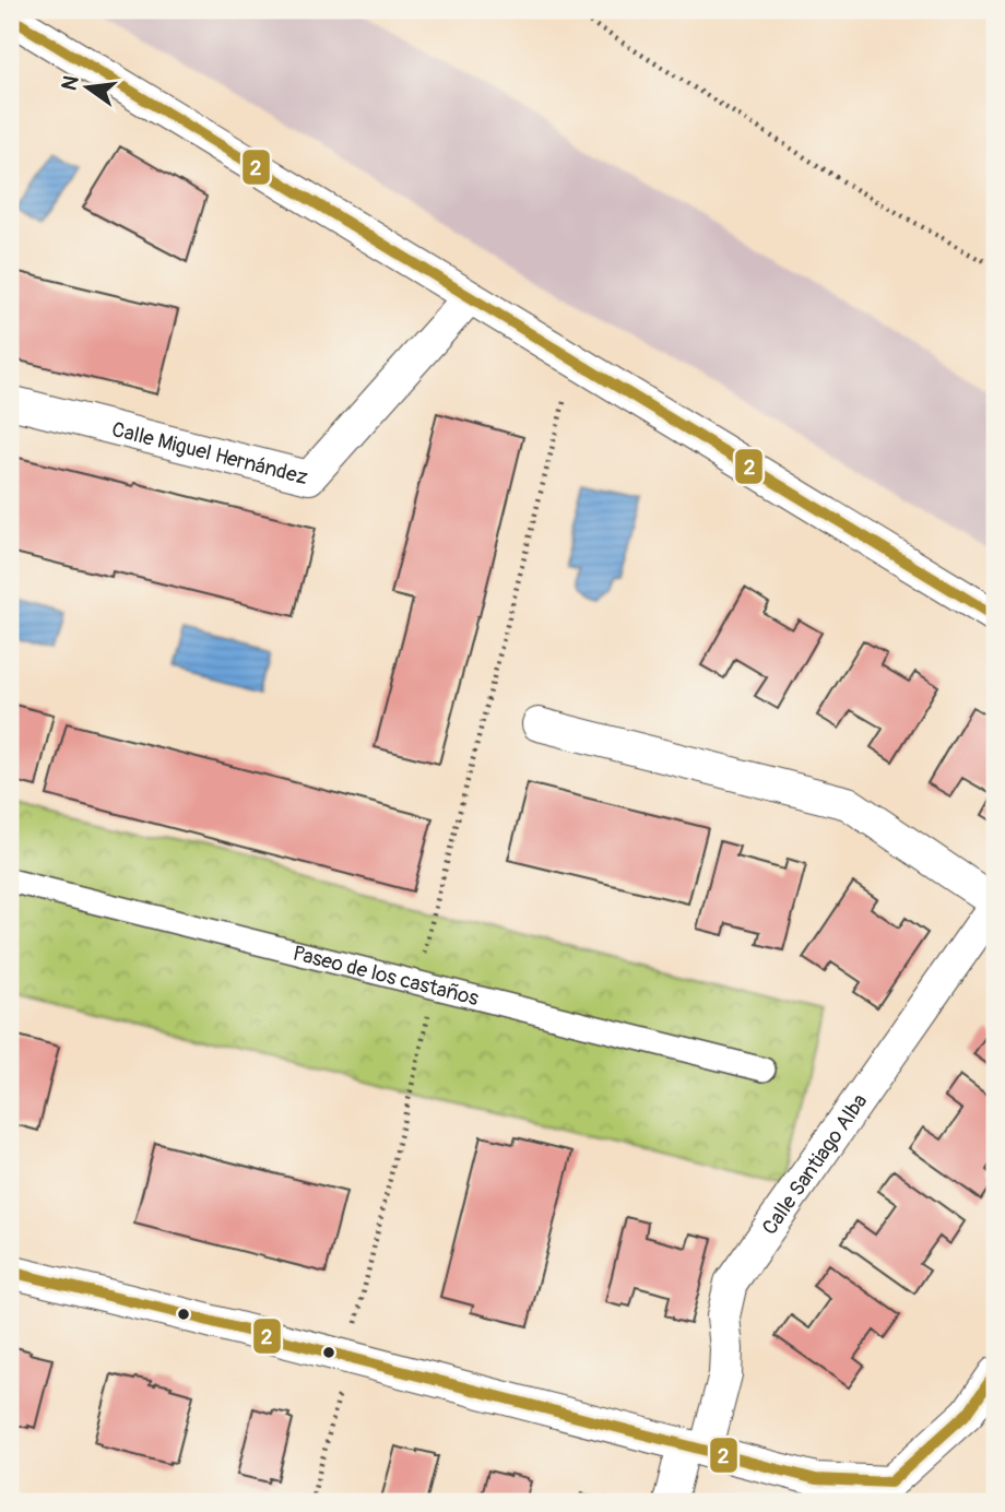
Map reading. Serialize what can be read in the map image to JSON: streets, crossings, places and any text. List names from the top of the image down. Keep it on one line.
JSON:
{"streets":{"street":["Calle Miguel Hernández","Paseo de los castaños","Calle Santiago Alba"]},"lines":["transit line 2"],"north":"left"}
